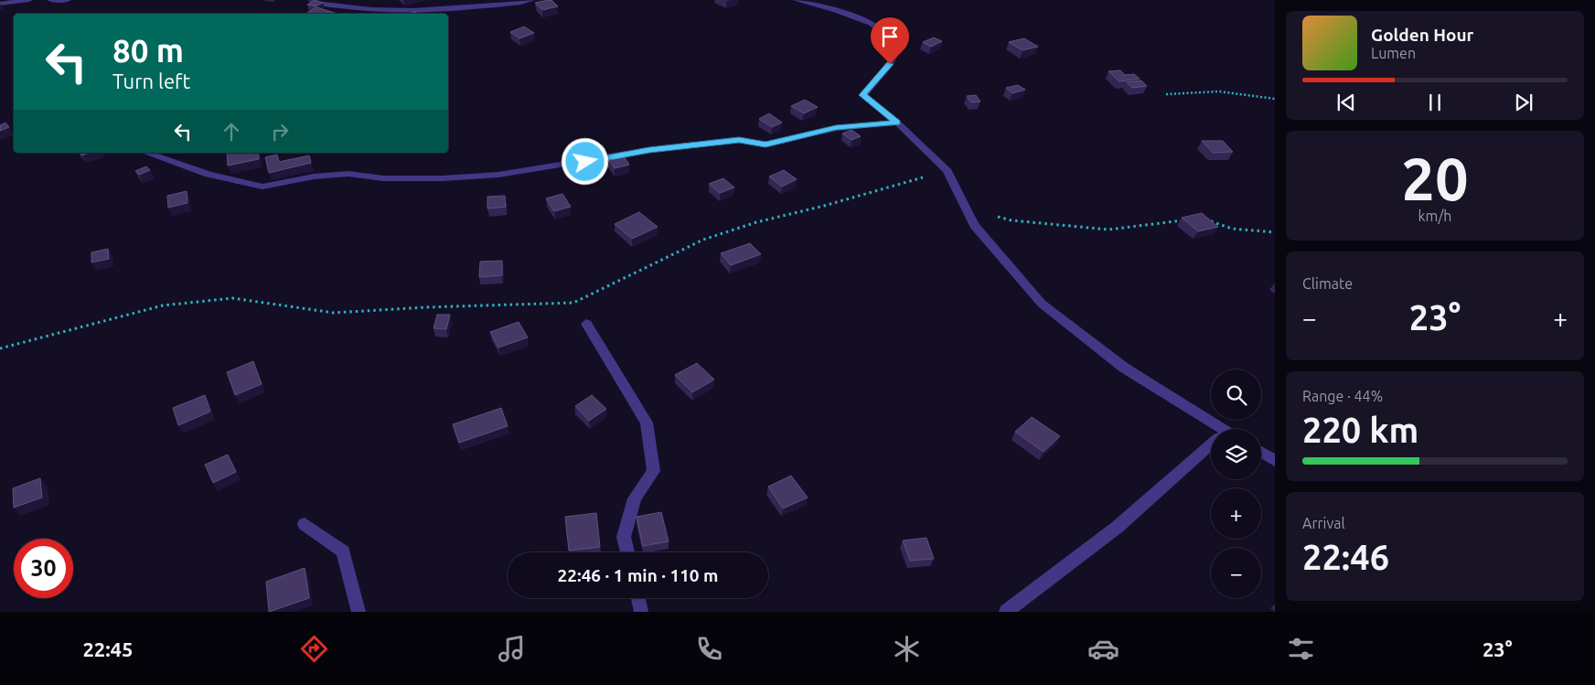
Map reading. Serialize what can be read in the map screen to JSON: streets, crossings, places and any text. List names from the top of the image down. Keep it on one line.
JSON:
{"page":{"turn":["80 m","Turn left"],"song":["Golden Hour","Lumen"],"tile":[["20","km/h"],"Climate",["Range · 44%","220 km"],["Arrival","22:46"]],"heat":["−","23°","+"],"map_buttons":["+","−"],"limit":"30","trip":"22:46 · 1 min · 110 m","tabs":["22:45","23°"]}}
